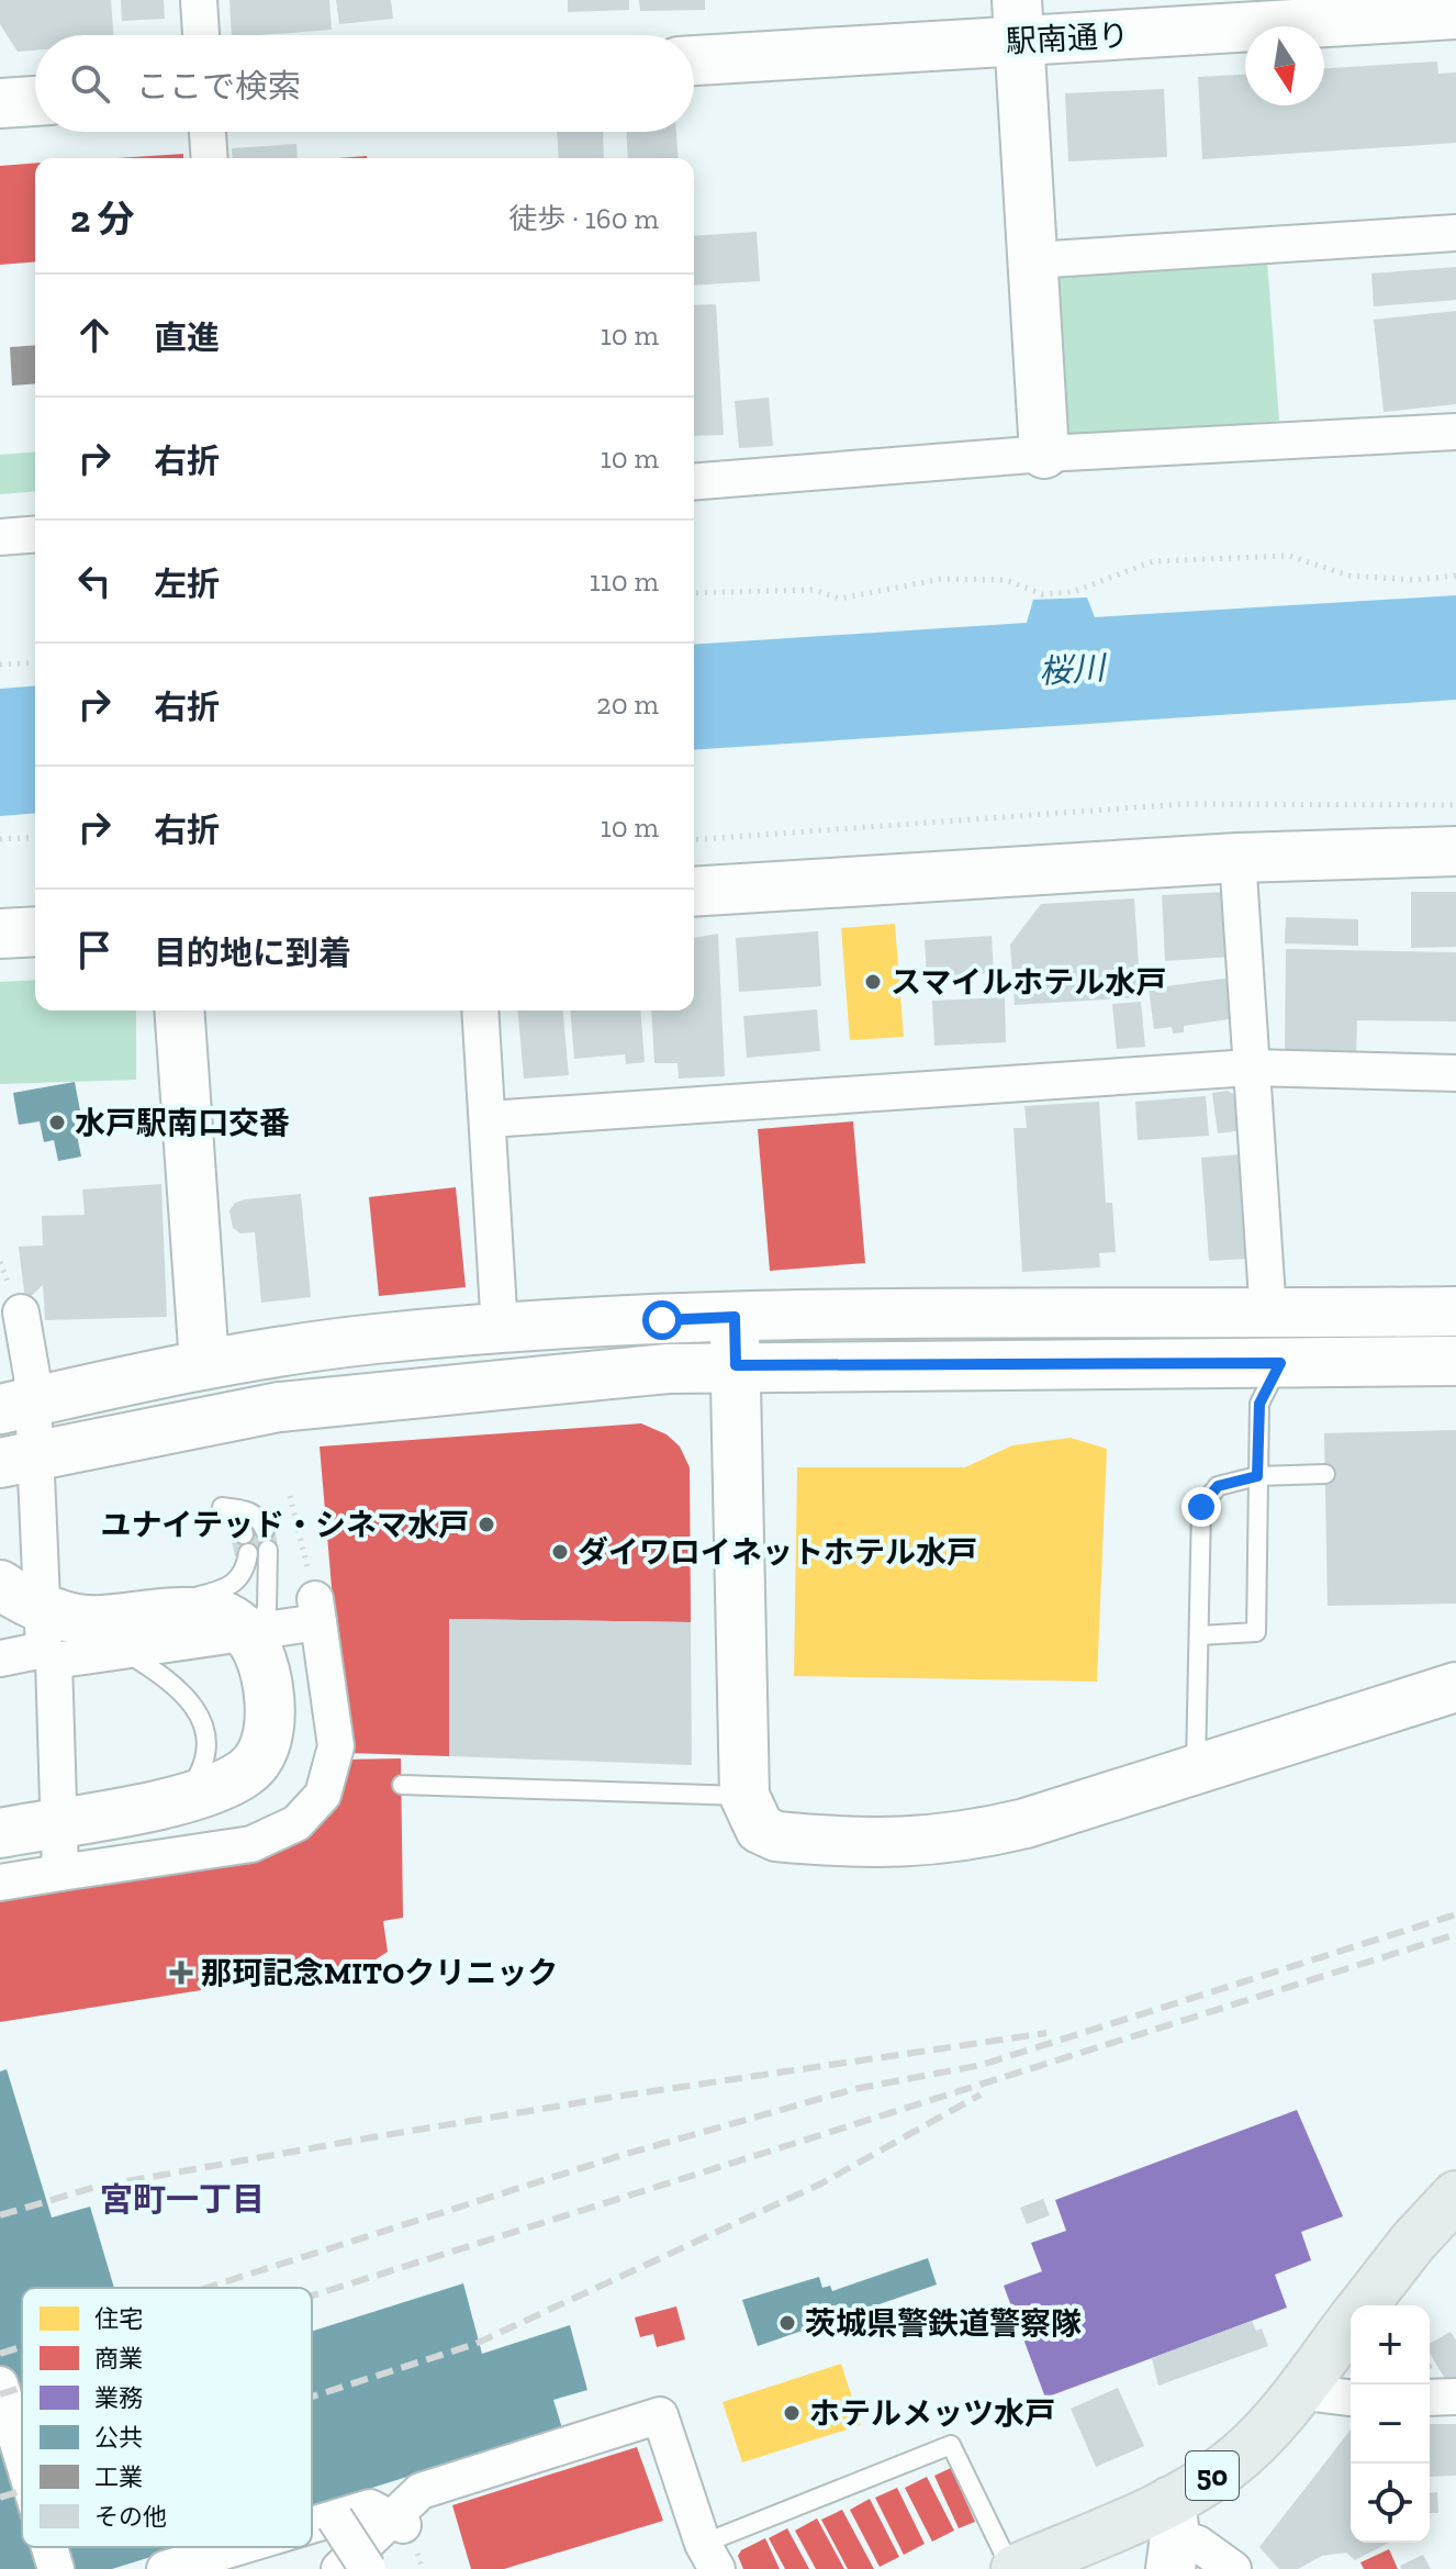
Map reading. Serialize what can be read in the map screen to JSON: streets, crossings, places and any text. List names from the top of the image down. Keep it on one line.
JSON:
{"streets":{"main road":["50"],"street":["駅南通り"]},"districts":["宮町一丁目"],"water":["桜川"],"places":{"other":["スマイルホテル水戸","水戸駅南口交番","ユナイテッド・シネマ水戸","ダイワロイネットホテル水戸","茨城県警鉄道警察隊","ホテルメッツ水戸"],"health":["那珂記念MITOクリニック"]},"legend":["住宅","商業","業務","公共","工業","その他"],"north":"bottom","page":{"search":"ここで検索","heading":["2 分","徒歩 · 160 m"],"list":[["直進","10 m"],["右折","10 m"],["左折","110 m"],["右折","20 m"],["右折","10 m"],"目的地に到着"],"map_buttons":["+","−"]}}
